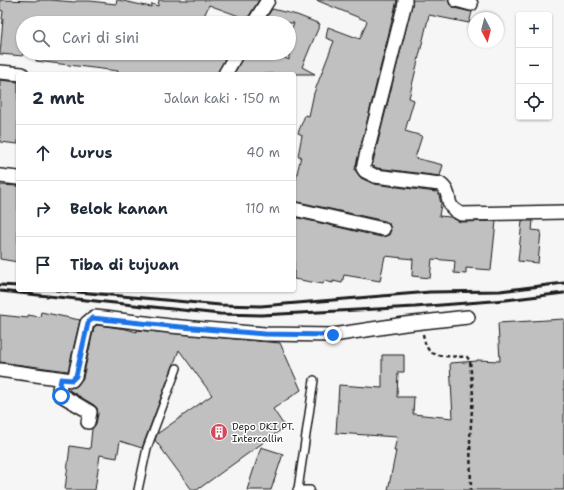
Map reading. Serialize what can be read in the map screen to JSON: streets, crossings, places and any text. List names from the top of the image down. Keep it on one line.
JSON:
{"places":{"building":["Depo DKI PT. Intercallin"]},"north":"bottom","page":{"map_buttons":["+","−"],"search":"Cari di sini","heading":["2 mnt","Jalan kaki · 150 m"],"list":[["Lurus","40 m"],["Belok kanan","110 m"],"Tiba di tujuan"]}}
